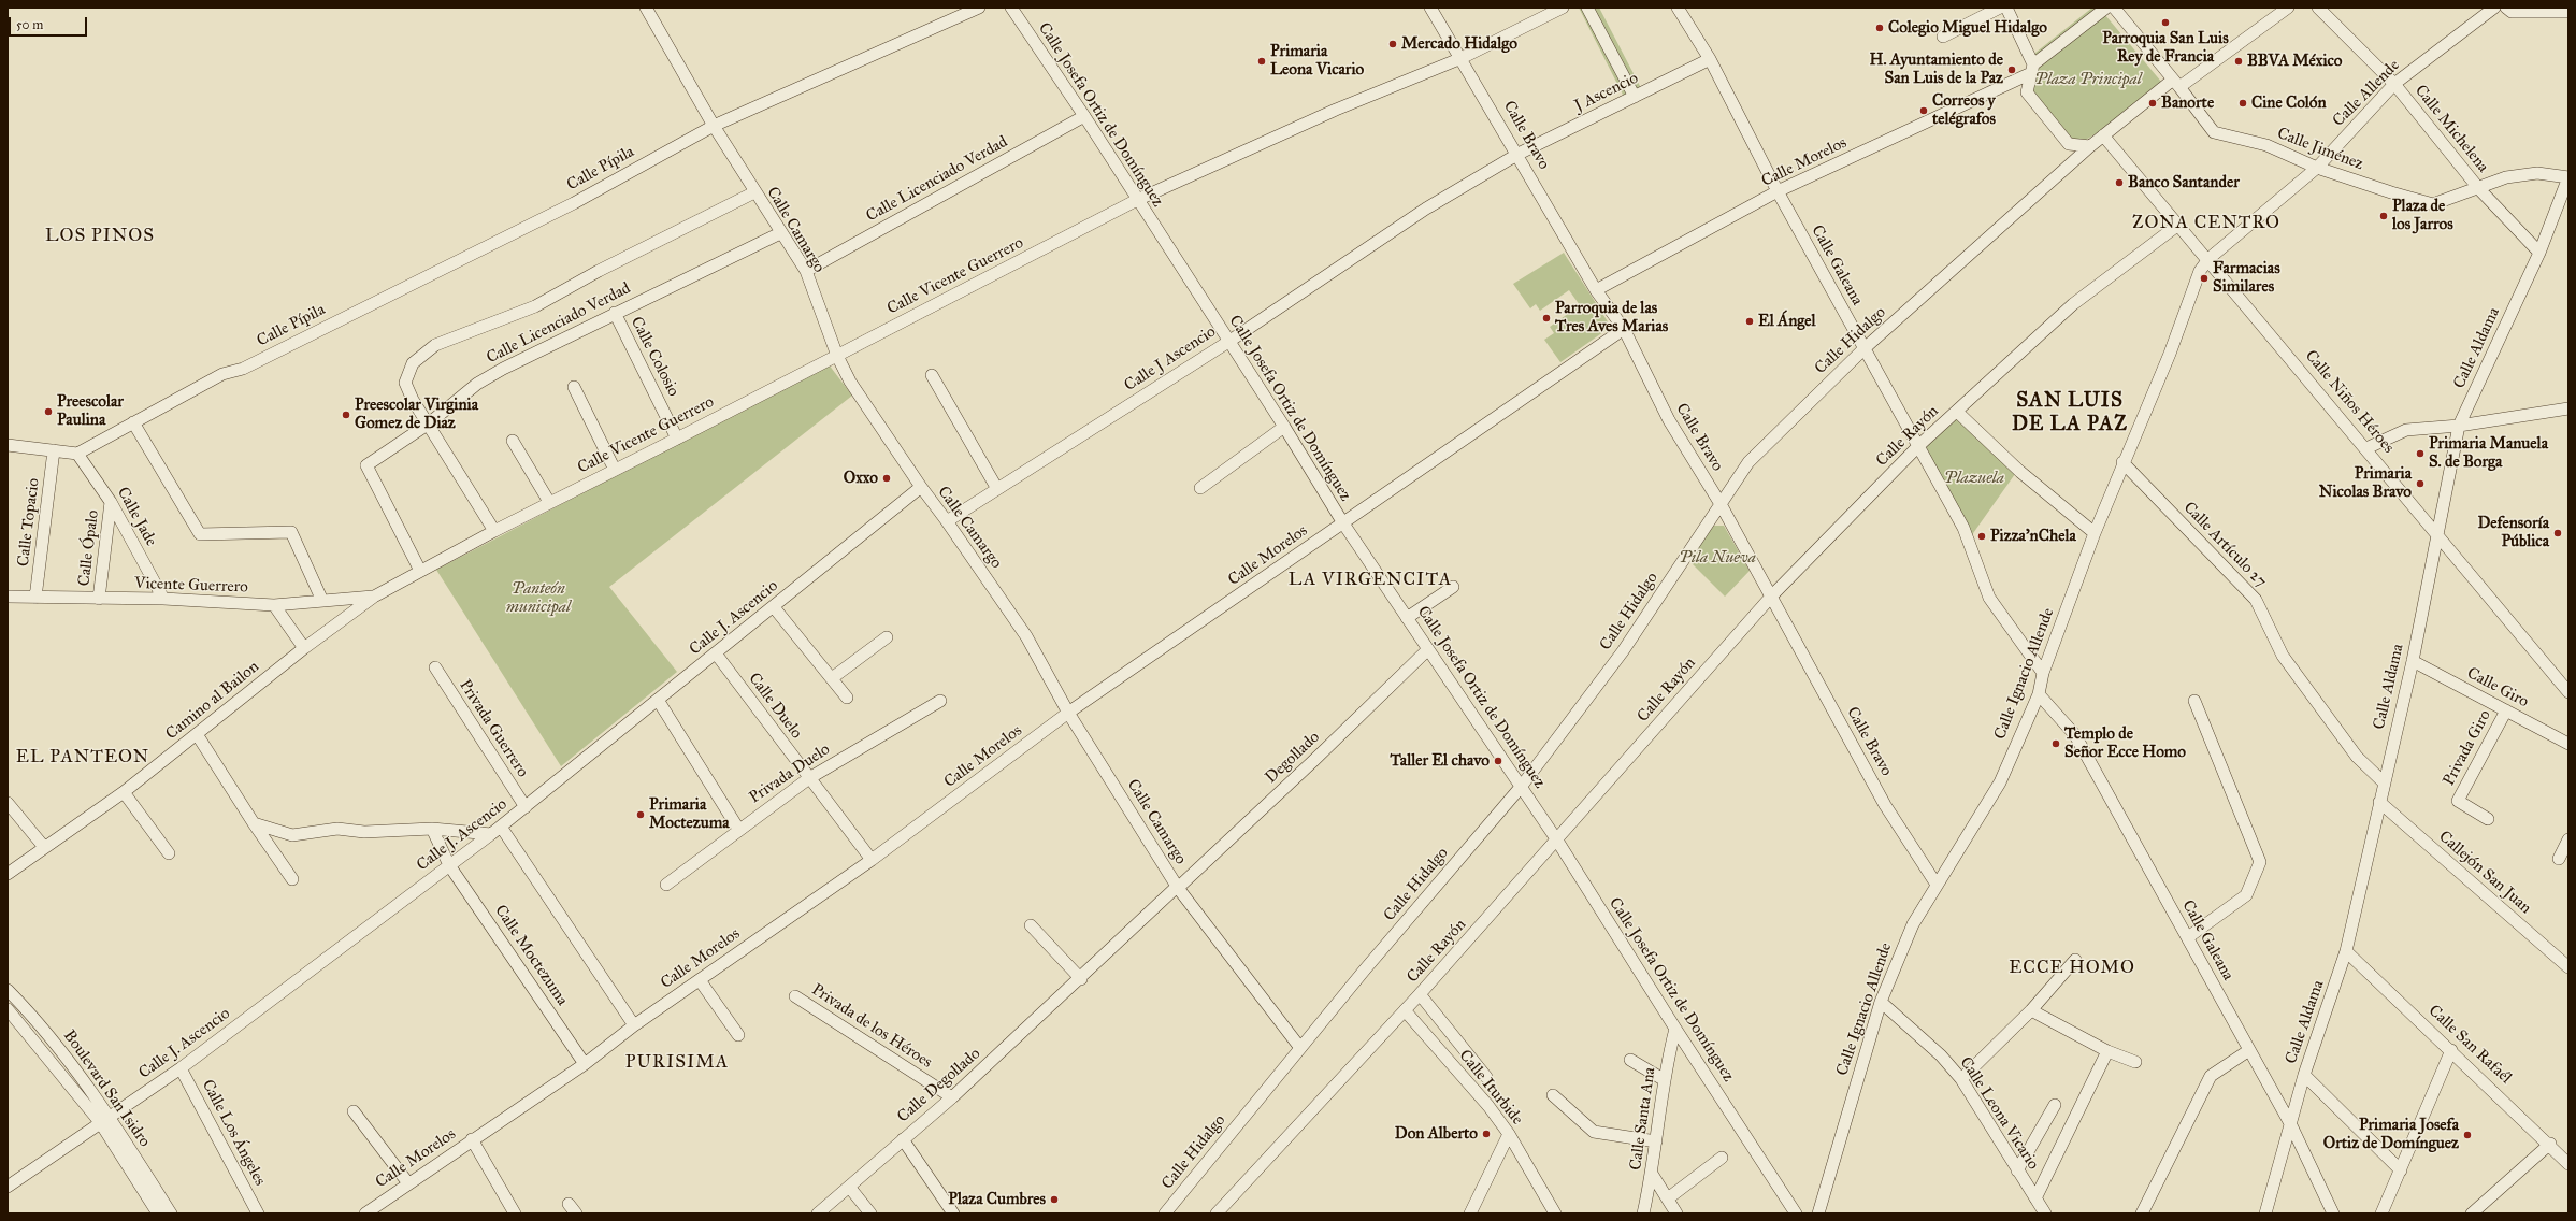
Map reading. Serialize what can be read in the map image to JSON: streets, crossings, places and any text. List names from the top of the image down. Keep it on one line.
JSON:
{"streets":{"street":["J Ascencio","Calle Allende","Calle Josefa Ortiz de Domínguez","Calle Michelena","Calle Bravo","Calle Jiménez","Calle Morelos","Calle Pípila","Calle Licenciado Verdad","Calle Camargo","Calle Galeana","Calle Vicente Guerrero","Calle Hidalgo","Calle Aldama","Calle Colosio","Calle J Ascencio","Calle Niños Héroes","Calle Rayón","Calle Jade","Calle Topacio","Calle Artículo 27","Calle Ópalo","Vicente Guerrero","Calle J. Ascencio","Calle Ignacio Allende","Calle Giro","Camino al Bailon","Calle Duelo","Privada Guerrero","Privada Giro","Degollado","Privada Duelo","Callejón San Juan","Calle Moctezuma","Privada de los Héroes","Calle San Rafaél","Calle Degollado","Calle Iturbide","Boulevard San Isidro","Calle Leona Vicario","Calle Santa Ana","Calle Los Ángeles"]},"crossings":[["J Ascencio","Calle Bravo"],["J Ascencio","Calle Galeana"],["J Ascencio","Calle J Ascencio"],["Calle Allende","Calle Michelena"],["Calle Allende","Calle Jiménez"],["Calle Allende","Calle Niños Héroes"],["Calle Allende","Calle Ignacio Allende"],["Calle Josefa Ortiz de Domínguez","Calle Morelos"],["Calle Josefa Ortiz de Domínguez","Calle Licenciado Verdad"],["Calle Josefa Ortiz de Domínguez","Calle Vicente Guerrero"],["Calle Josefa Ortiz de Domínguez","Calle Hidalgo"],["Calle Josefa Ortiz de Domínguez","Calle J Ascencio"],["Calle Josefa Ortiz de Domínguez","Calle Rayón"],["Calle Josefa Ortiz de Domínguez","Degollado"],["Calle Josefa Ortiz de Domínguez","Calle Santa Ana"],["Calle Michelena","Calle Jiménez"],["Calle Michelena","Calle Aldama"],["Calle Bravo","Calle Morelos"],["Calle Bravo","Calle Vicente Guerrero"],["Calle Bravo","Calle Hidalgo"],["Calle Bravo","Calle J Ascencio"],["Calle Bravo","Calle Rayón"],["Calle Bravo","Calle Ignacio Allende"],["Calle Jiménez","Calle Hidalgo"],["Calle Jiménez","Calle Aldama"],["Calle Morelos","Calle Camargo"],["Calle Morelos","Calle Galeana"],["Calle Morelos","Calle Duelo"],["Calle Morelos","Calle Moctezuma"],["Calle Pípila","Calle Camargo"],["Calle Pípila","Calle Jade"],["Calle Licenciado Verdad","Calle Camargo"],["Calle Licenciado Verdad","Calle Vicente Guerrero"],["Calle Licenciado Verdad","Calle Colosio"],["Calle Camargo","Calle Vicente Guerrero"],["Calle Camargo","Calle Hidalgo"],["Calle Camargo","Calle J Ascencio"],["Calle Camargo","Calle J. Ascencio"],["Calle Camargo","Degollado"],["Calle Galeana","Calle Hidalgo"],["Calle Galeana","Calle Aldama"],["Calle Galeana","Calle Rayón"],["Calle Galeana","Calle Ignacio Allende"],["Calle Vicente Guerrero","Calle Colosio"],["Calle Vicente Guerrero","Vicente Guerrero"],["Calle Vicente Guerrero","Camino al Bailon"],["Calle Hidalgo","Calle Niños Héroes"],["Calle Aldama","Calle Niños Héroes"],["Calle Aldama","Calle Artículo 27"],["Calle Aldama","Calle Giro"],["Calle Aldama","Callejón San Juan"],["Calle Aldama","Calle San Rafaél"],["Calle Niños Héroes","Calle Rayón"],["Calle Niños Héroes","Calle Ignacio Allende"],["Calle Rayón","Calle Iturbide"],["Calle Jade","Calle Ópalo"],["Calle Jade","Vicente Guerrero"],["Calle Topacio","Vicente Guerrero"],["Calle Artículo 27","Calle Ignacio Allende"],["Calle Ópalo","Vicente Guerrero"],["Vicente Guerrero","Camino al Bailon"],["Calle J. Ascencio","Calle Duelo"],["Calle J. Ascencio","Privada Guerrero"],["Calle J. Ascencio","Calle Moctezuma"],["Calle J. Ascencio","Boulevard San Isidro"],["Calle J. Ascencio","Calle Los Ángeles"],["Calle Ignacio Allende","Calle Leona Vicario"],["Calle Giro","Privada Giro"],["Calle Duelo","Privada Duelo"],["Degollado","Calle Degollado"],["Privada de los Héroes","Calle Degollado"]],"districts":["ZONA CENTRO","LOS PINOS","SAN LUIS DE LA PAZ","LA VIRGENCITA","EL PANTEON","ECCE HOMO","PURISIMA"],"parks":["Plaza Principal","Plazuela","Pila Nueva","Panteón municipal"],"places":["Parroquia San Luis Rey de Francia","Colegio Miguel Hidalgo","Mercado Hidalgo","Primaria Leona Vicario","BBVA México","H. Ayuntamiento de San Luis de la Paz","Banorte","Cine Colón","Correos y telégrafos","Banco Santander","Plaza de los Jarros","Farmacias Similares","Parroquia de las Tres Aves Marias","El Ángel","Preescolar Paulina","Preescolar Virginia Gomez de Diaz","Primaria Manuela S. de Borga","Oxxo","Primaria Nicolas Bravo","Defensoría Pública","Pizza'nChela","Templo de Señor Ecce Homo","Taller El chavo","Primaria Moctezuma","Don Alberto","Primaria Josefa Ortiz de Domínguez","Plaza Cumbres"],"scale_bar":"50 m"}
